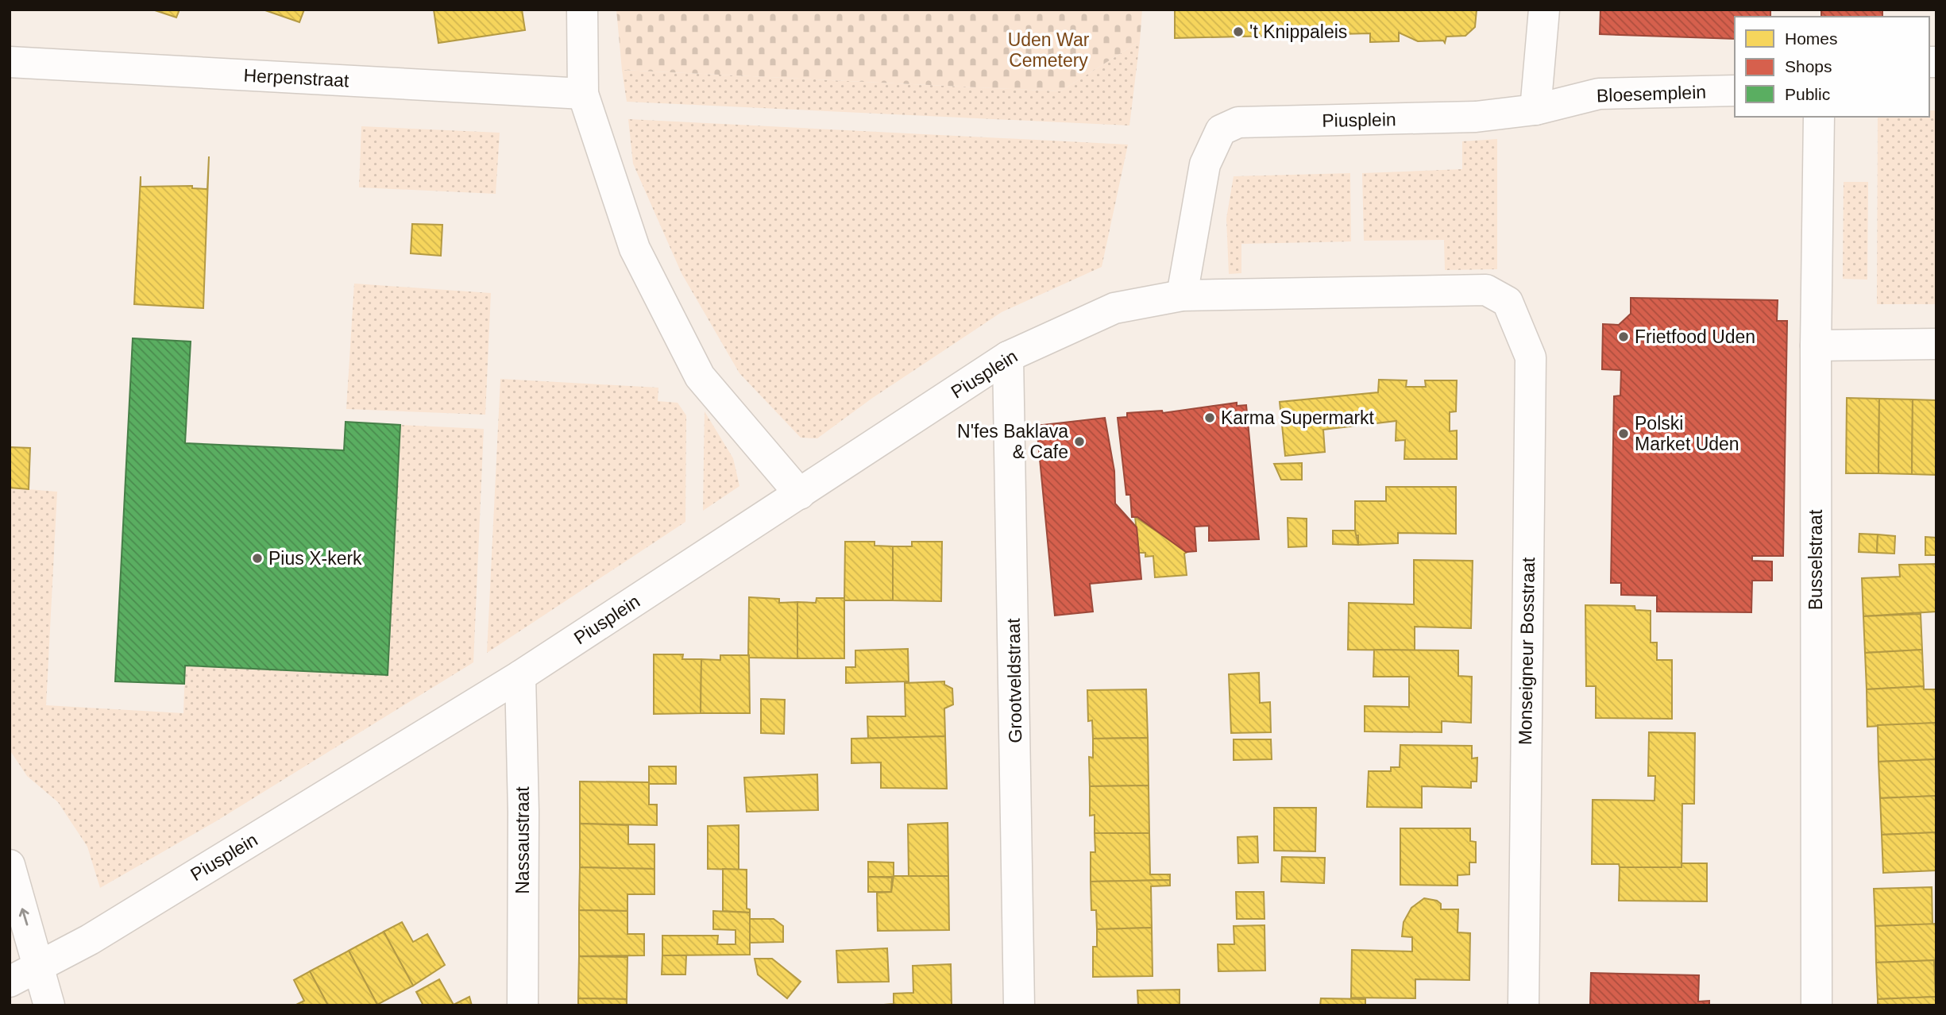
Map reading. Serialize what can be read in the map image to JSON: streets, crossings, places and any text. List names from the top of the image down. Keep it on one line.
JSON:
{"streets":{"street":["Herpenstraat","Bloesemplein","Piusplein","Busselstraat","Monseigneur Bosstraat","Grootveldstraat","Nassaustraat"]},"crossings":[["Bloesemplein","Piusplein"],["Piusplein","Monseigneur Bosstraat"],["Piusplein","Grootveldstraat"],["Piusplein","Nassaustraat"]],"parks":["Uden War Cemetery"],"places":["'t Knippaleis","Frietfood Uden","Karma Supermarkt","Polski Market Uden","N'fes Baklava & Cafe","Pius X-kerk"],"legend":["Homes","Shops","Public"]}
